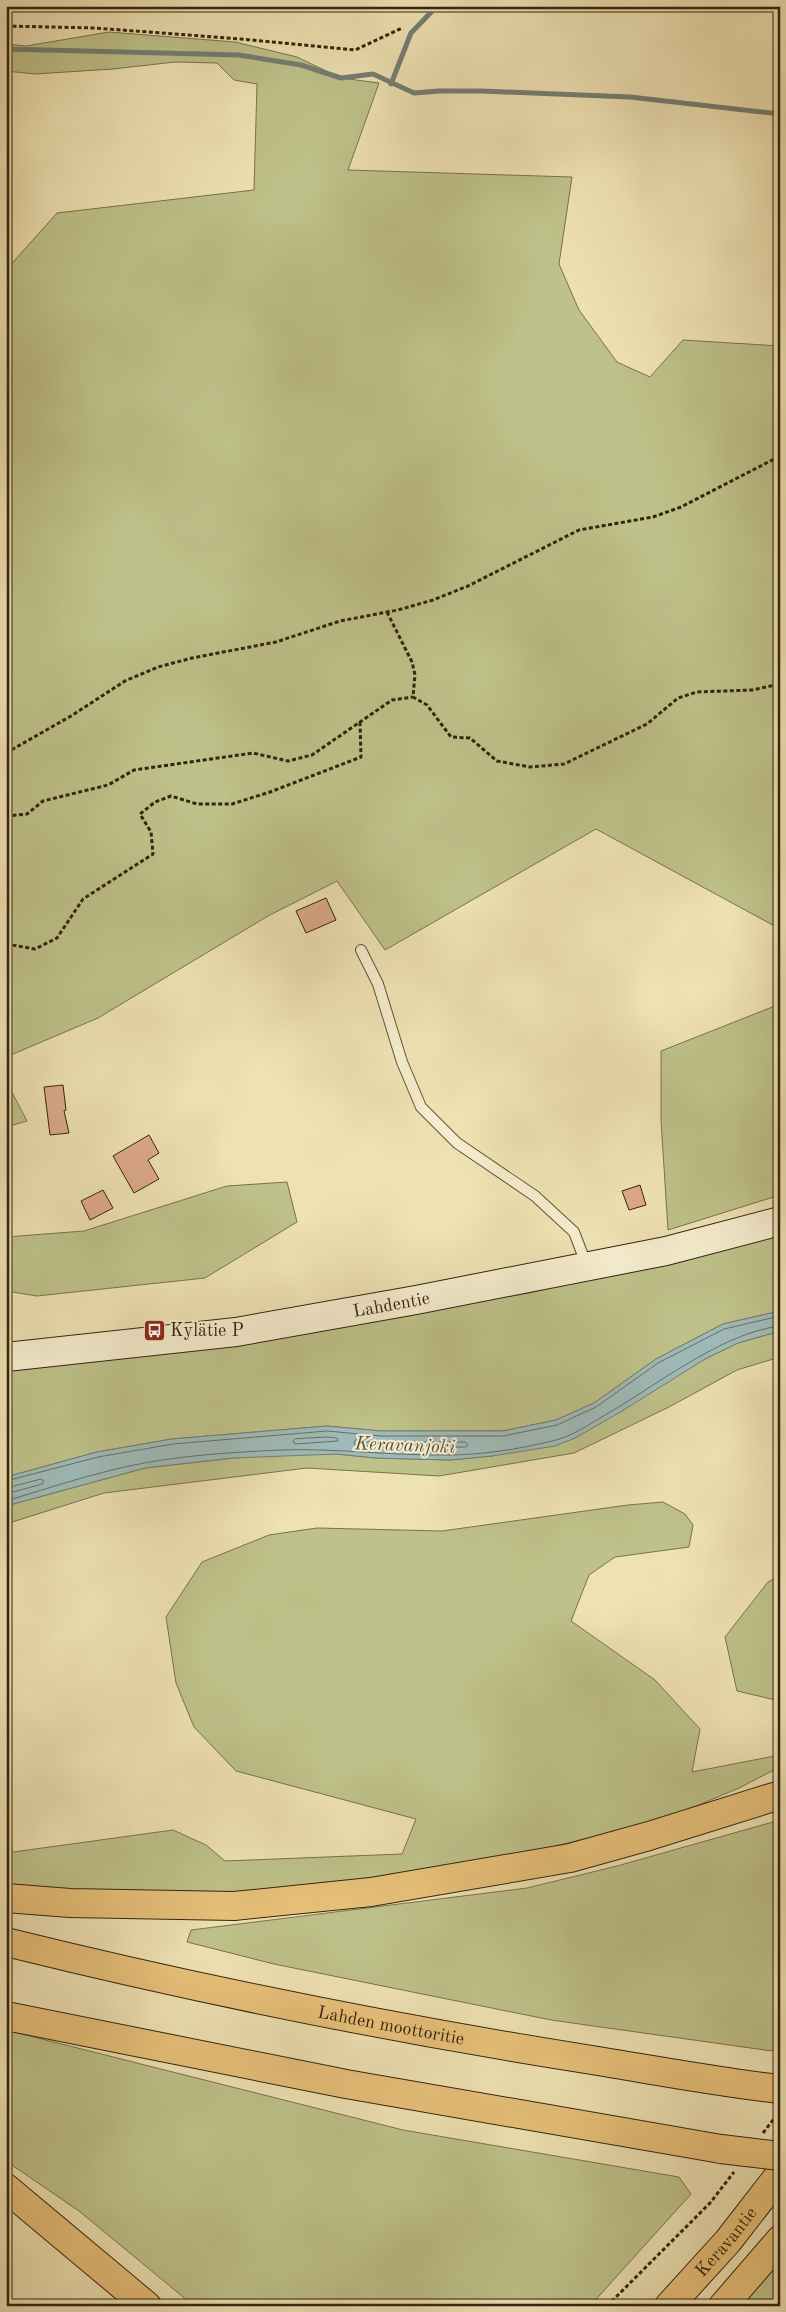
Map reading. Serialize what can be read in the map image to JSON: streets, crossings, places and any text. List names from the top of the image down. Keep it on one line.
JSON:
{"streets":{"main road":["Lahdentie","Lahden moottoritie","Keravantie"]},"water":["Keravanjoki"],"places":{"bus stop":["Kylätie P"]}}
